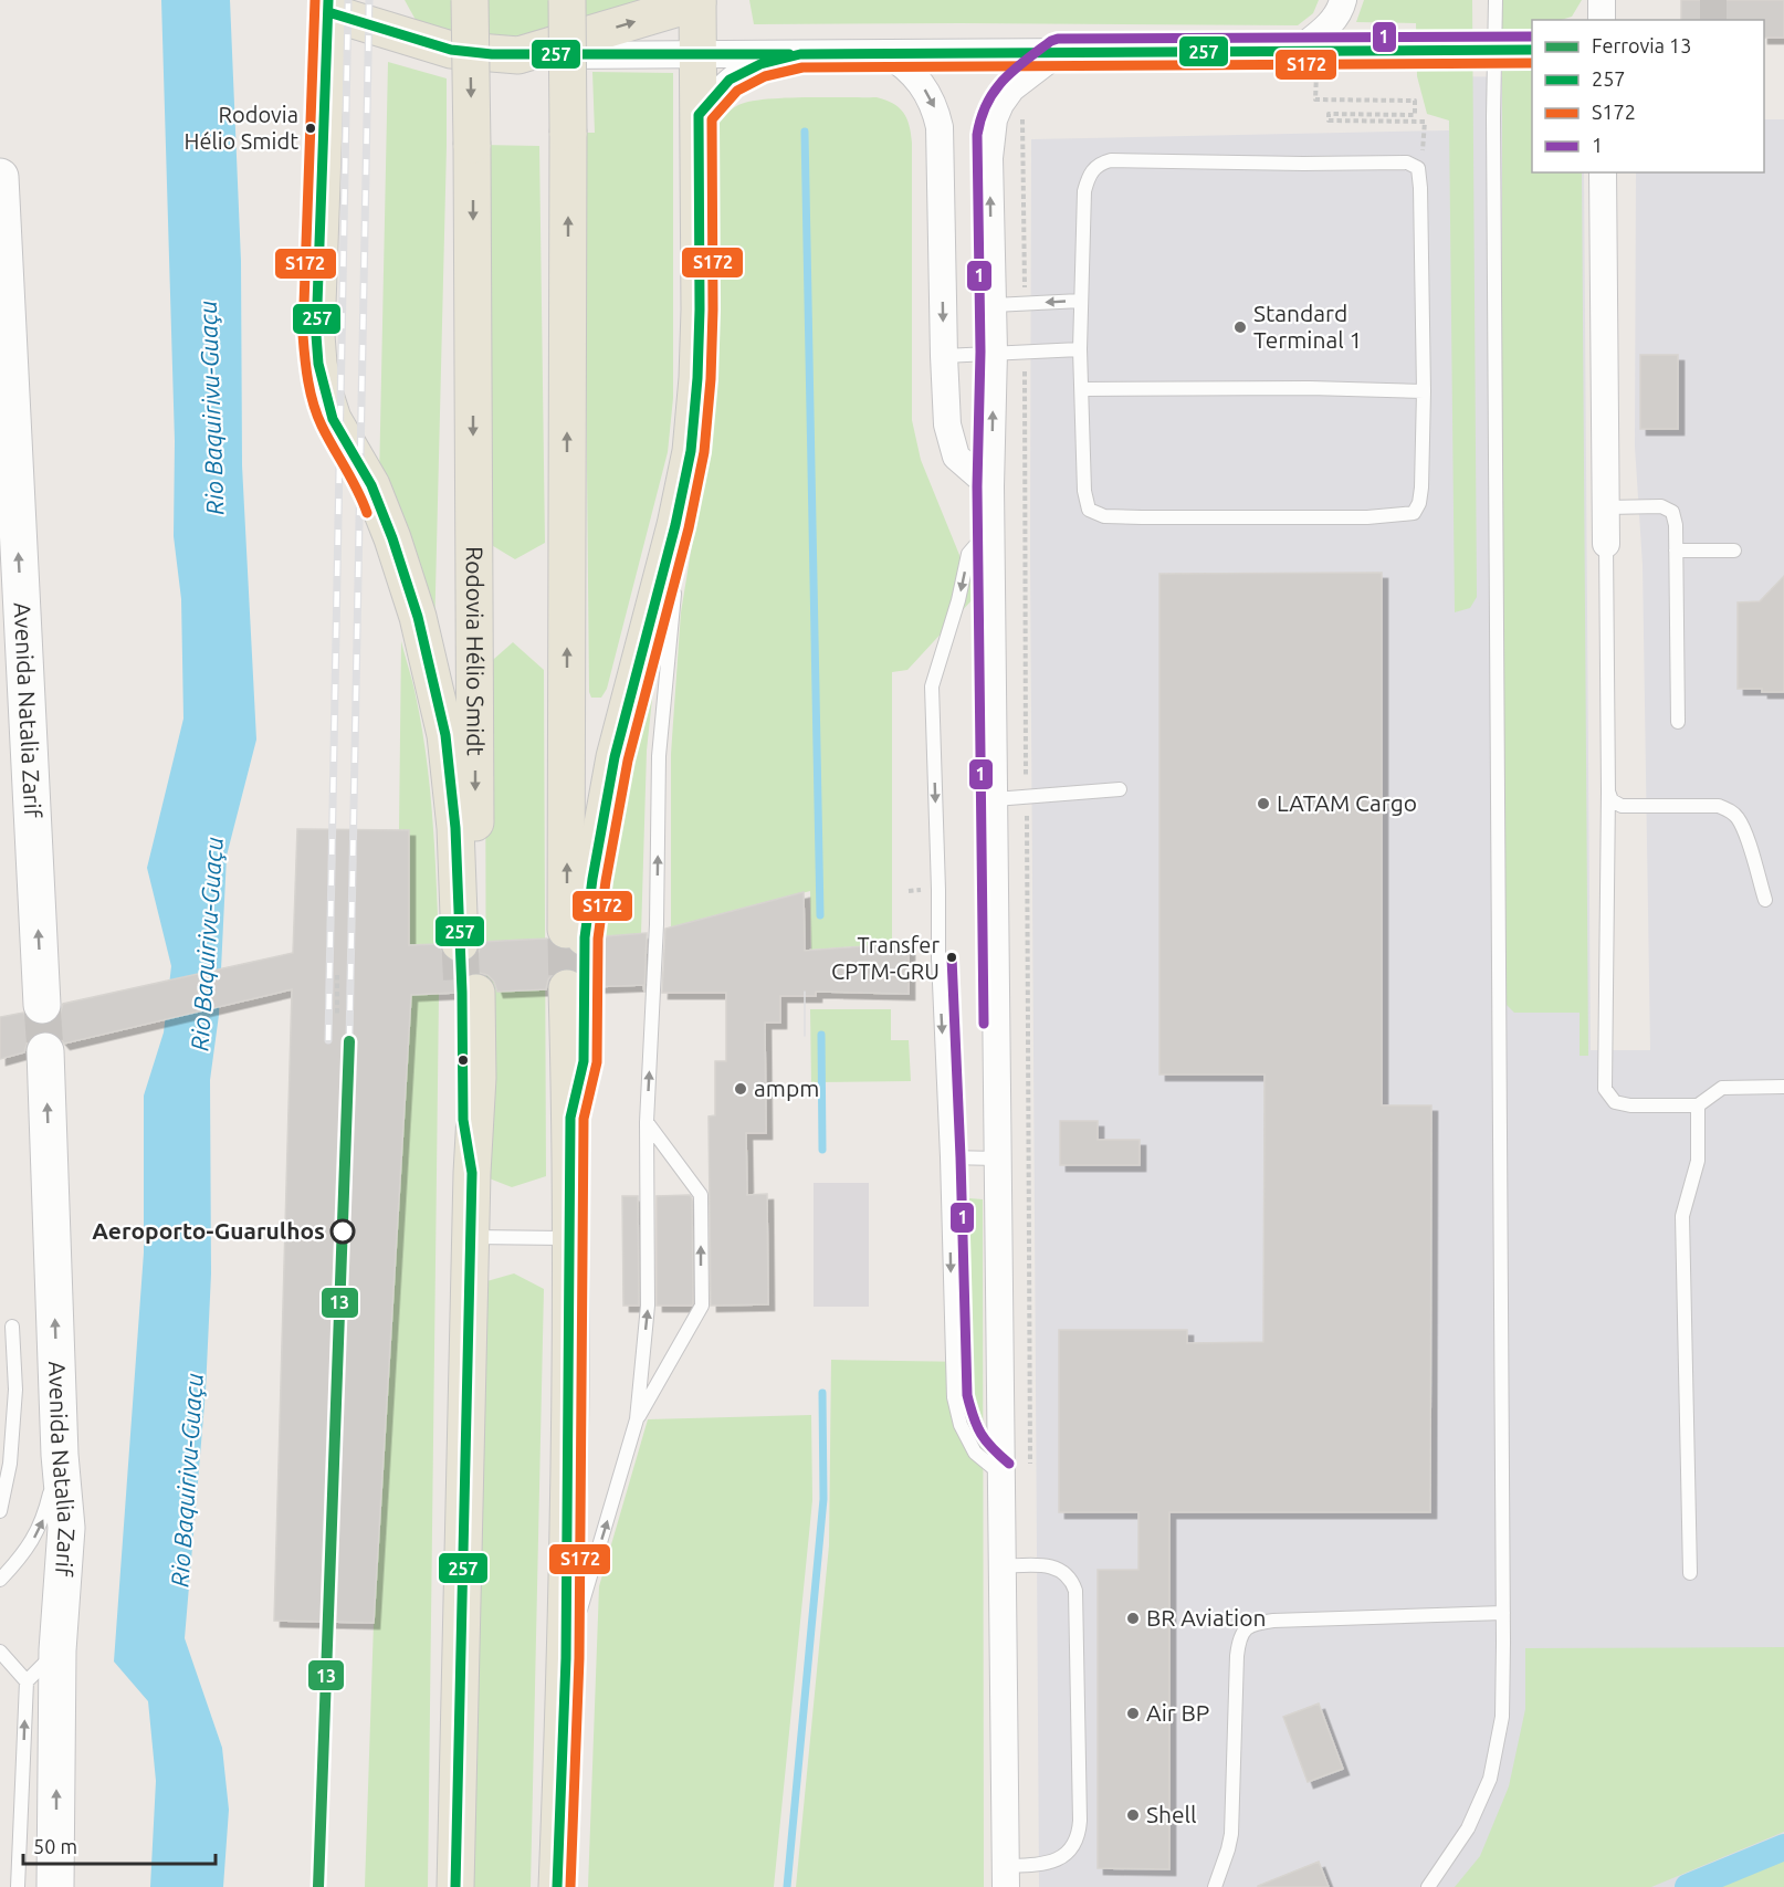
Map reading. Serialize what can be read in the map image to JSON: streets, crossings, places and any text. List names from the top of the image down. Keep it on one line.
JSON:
{"streets":{"main road":["Rodovia Hélio Smidt","Avenida Natalia Zarif"]},"one_way":["Avenida Natalia Zarif"],"water":["Rio Baquirivu-Guaçu"],"places":["Rodovia Hélio Smidt","Standard Terminal 1","LATAM Cargo","Transfer CPTM-GRU","ampm","Aeroporto-Guarulhos","BR Aviation","Air BP","Shell"],"lines":["transit line 257","transit line S172","transit line 1","rail line 13"],"legend":["Ferrovia 13","257","S172","1"],"scale_bar":"50 m"}
